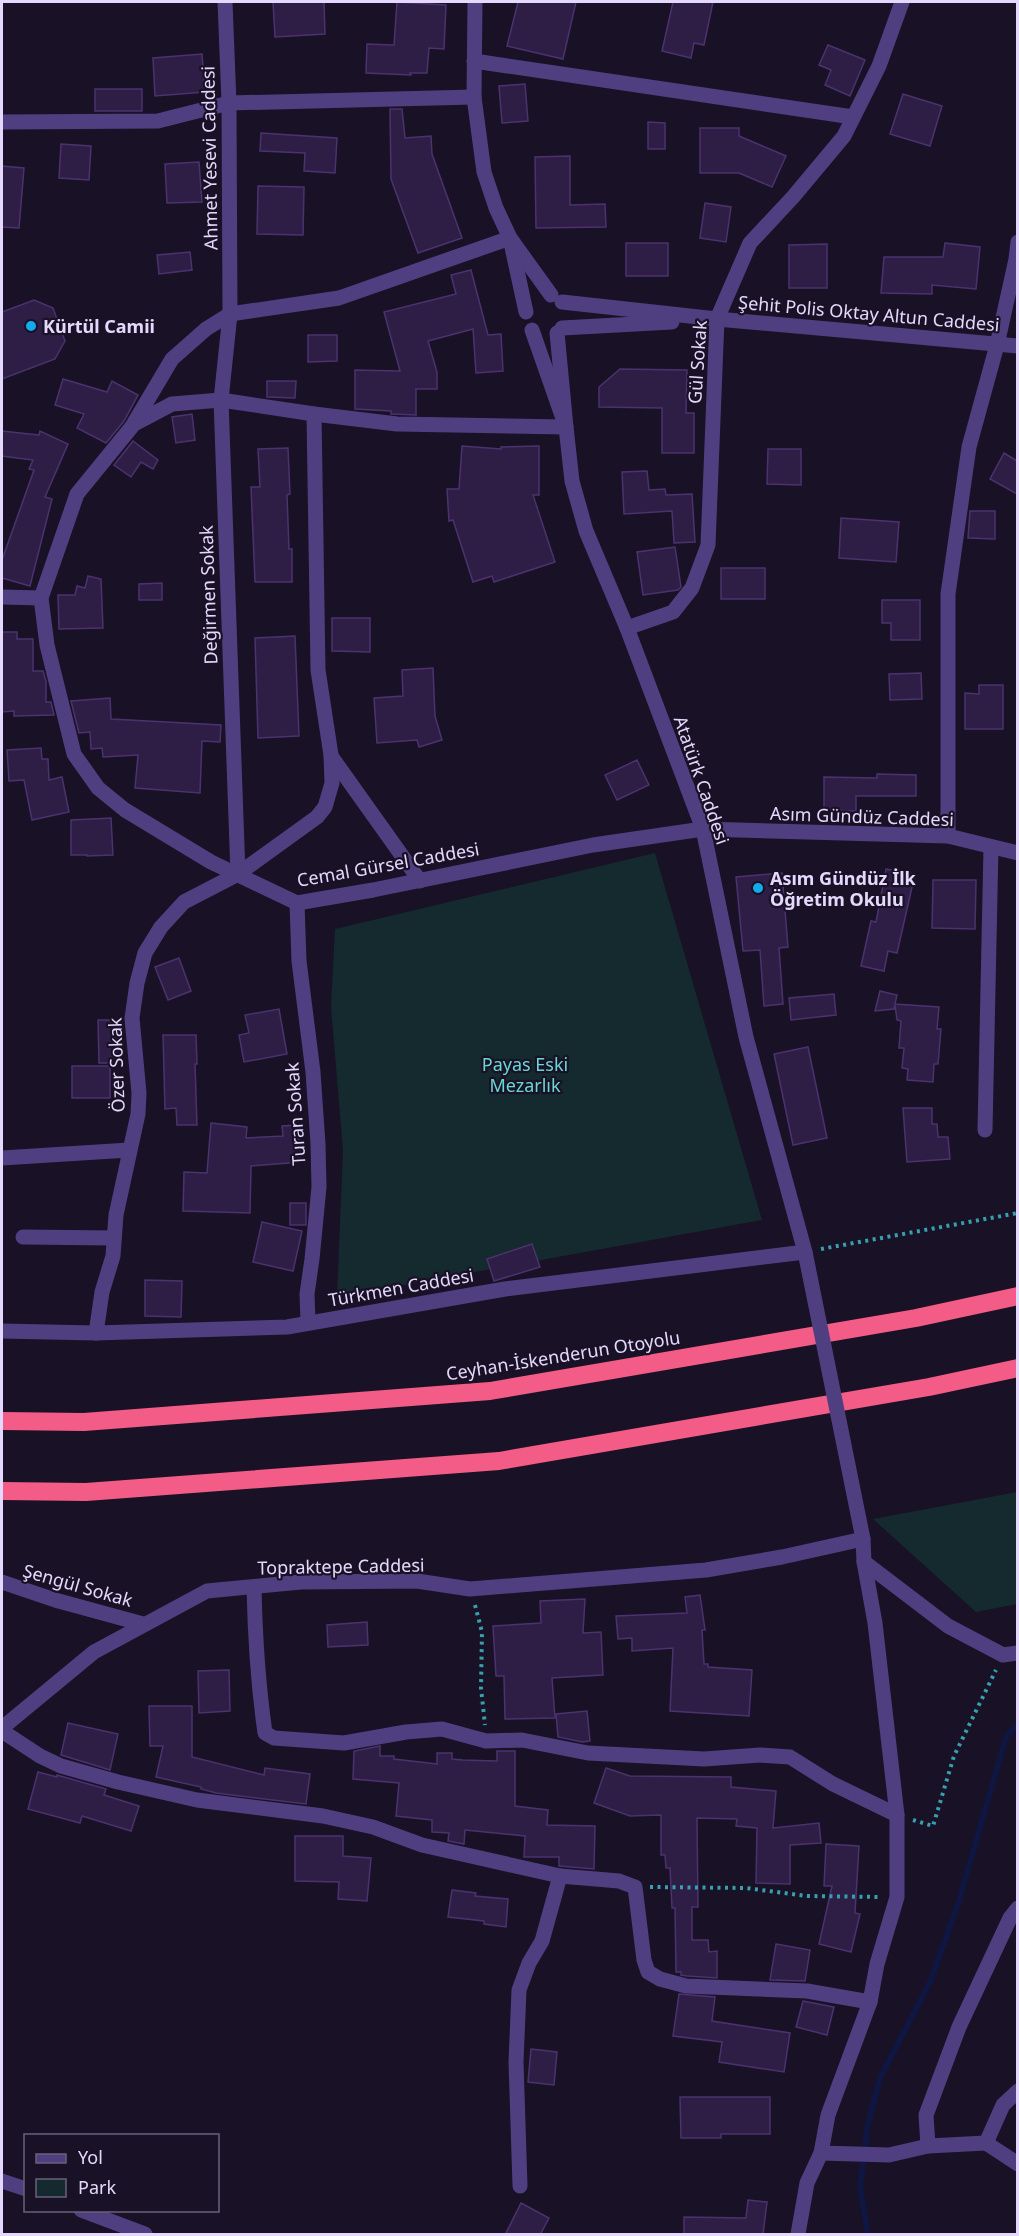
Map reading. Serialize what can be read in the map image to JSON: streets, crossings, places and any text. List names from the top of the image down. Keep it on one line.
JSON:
{"streets":{"highway":["Ceyhan-İskenderun Otoyolu"],"street":["Ahmet Yesevi Caddesi","Şehit Polis Oktay Altun Caddesi","Gül Sokak","Değirmen Sokak","Atatürk Caddesi","Asım Gündüz Caddesi","Cemal Gürsel Caddesi","Özer Sokak","Turan Sokak","Türkmen Caddesi","Topraktepe Caddesi","Şengül Sokak"]},"crossings":[["Ahmet Yesevi Caddesi","Değirmen Sokak"],["Şehit Polis Oktay Altun Caddesi","Gül Sokak"],["Şehit Polis Oktay Altun Caddesi","Atatürk Caddesi"],["Gül Sokak","Atatürk Caddesi"],["Değirmen Sokak","Cemal Gürsel Caddesi"],["Değirmen Sokak","Özer Sokak"],["Atatürk Caddesi","Asım Gündüz Caddesi"],["Atatürk Caddesi","Cemal Gürsel Caddesi"],["Atatürk Caddesi","Türkmen Caddesi"],["Atatürk Caddesi","Topraktepe Caddesi"],["Asım Gündüz Caddesi","Cemal Gürsel Caddesi"],["Cemal Gürsel Caddesi","Özer Sokak"],["Cemal Gürsel Caddesi","Turan Sokak"],["Özer Sokak","Türkmen Caddesi"],["Turan Sokak","Türkmen Caddesi"],["Topraktepe Caddesi","Şengül Sokak"]],"parks":["Payas Eski Mezarlık"],"places":["Kürtül Camii","Asım Gündüz İlk Öğretim Okulu"],"legend":["Yol","Park"]}
